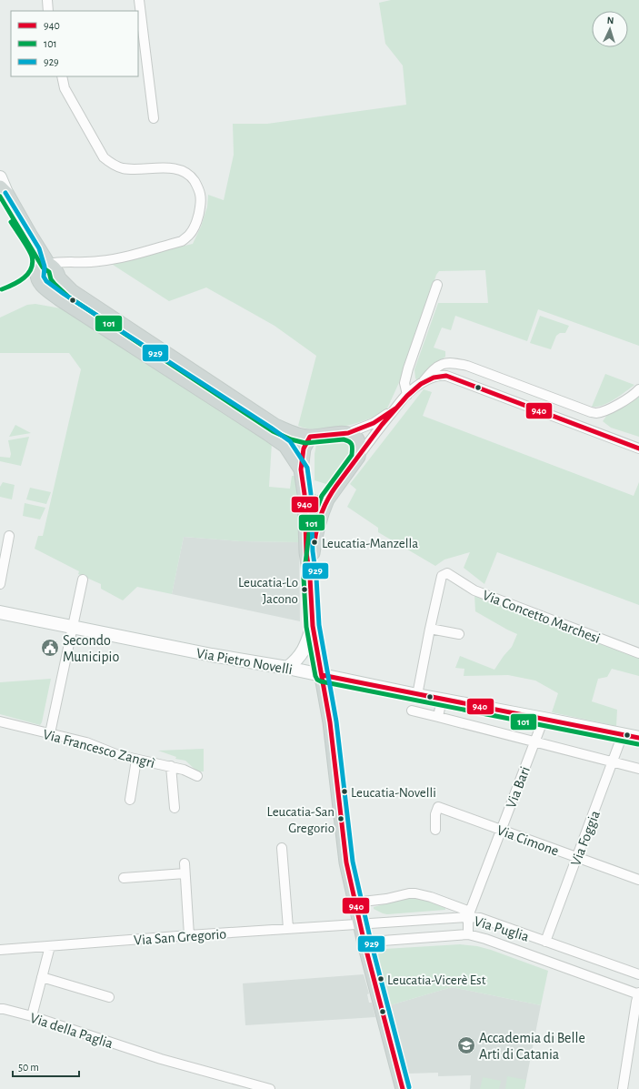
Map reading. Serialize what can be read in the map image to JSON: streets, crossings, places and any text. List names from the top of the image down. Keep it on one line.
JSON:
{"streets":{"main road":["Via Pietro Novelli"],"street":["Via Concetto Marchesi","Via Francesco Zangrì","Via Bari","Via Foggia","Via Cimone","Via Puglia","Via San Gregorio","Via della Paglia"]},"crossings":[["Via Pietro Novelli","Via Bari"],["Via Pietro Novelli","Via Foggia"],["Via Bari","Via Cimone"],["Via Bari","Via Puglia"],["Via Foggia","Via Cimone"],["Via Foggia","Via Puglia"],["Via Puglia","Via San Gregorio"]],"places":{"other":["Leucatia-Manzella","Leucatia-Lo Jacono","Leucatia-Novelli","Leucatia-San Gregorio","Leucatia-Vicerè Est"],"public building":["Secondo Municipio"],"school or university":["Accademia di Belle Arti di Catania"]},"lines":["transit line 929","transit line 101","transit line 940"],"legend":["940","101","929"],"scale_bar":"50 m","north":"top"}
